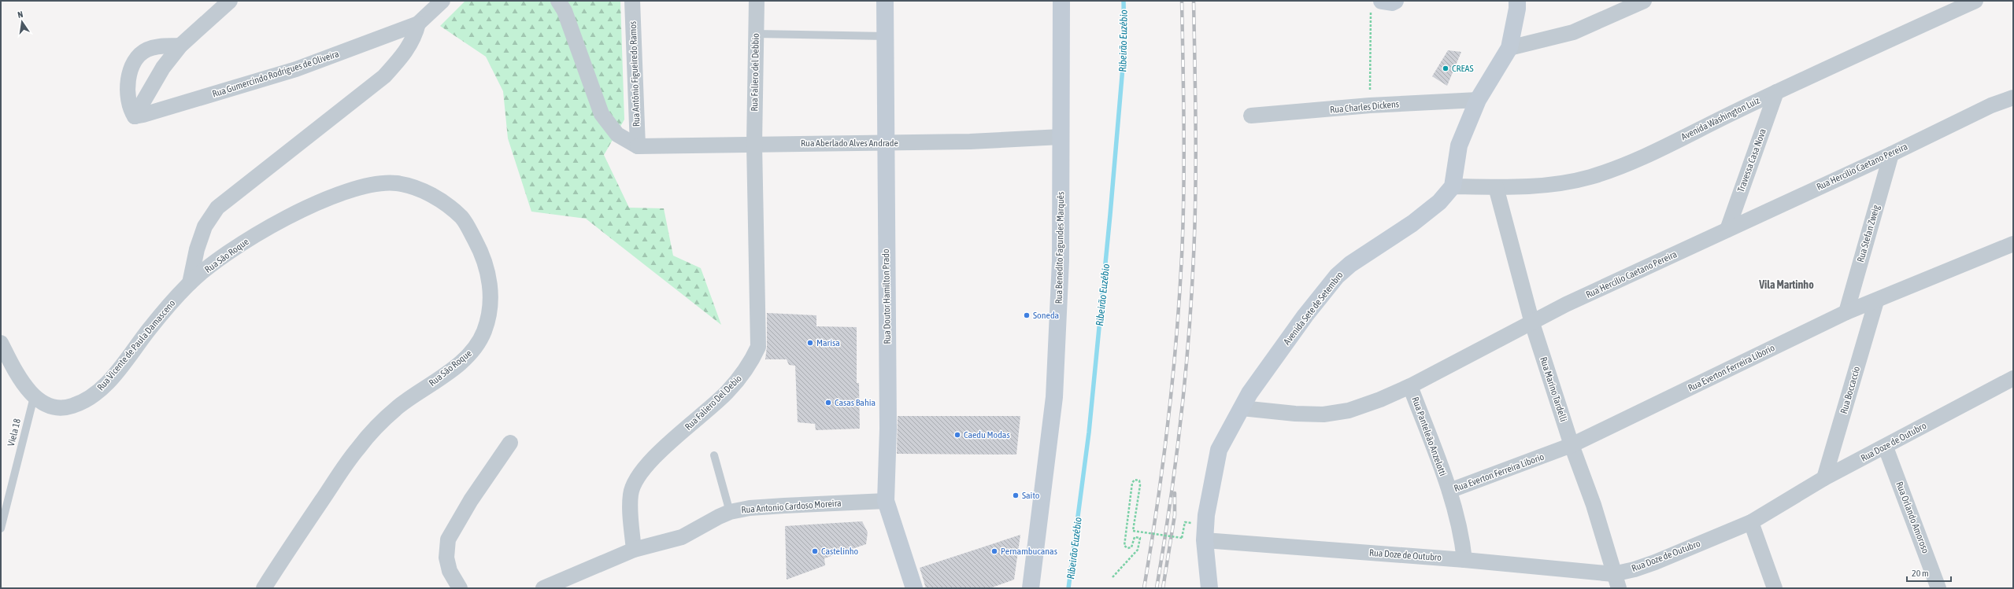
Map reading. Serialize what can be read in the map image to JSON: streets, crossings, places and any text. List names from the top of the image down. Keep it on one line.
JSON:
{"streets":{"main road":["Rua Benedito Fagundes Marquês","Rua Doutor Hamilton Prado","Avenida Sete de Setembro"],"street":["Rua Faliero del Debbio","Rua Gumercindo Rodrigues de Oliveira","Rua Antônio Figueiredo Ramos","Rua Charles Dickens","Avenida Washington Luiz","Rua Aberlado Alves Andrade","Travessa Casa Nova","Rua Hercilio Caetano Pereira","Rua Stefan Zweig","Rua São Roque","Rua Vicente de Paula Damasceno","Rua Everton Ferreira Liborio","Rua Marino Tardelli","Rua Boccaccio","Rua Faliero Del Debio","Rua Panteleão Anzelotti","Rua Doze de Outubro","Rua Antonio Cardoso Moreira","Rua Orlando Amoroso"],"lane":["Viela 18"]},"crossings":[["Rua Faliero del Debbio","Rua Aberlado Alves Andrade"],["Rua Faliero del Debbio","Rua Faliero Del Debio"],["Rua Antônio Figueiredo Ramos","Rua Aberlado Alves Andrade"],["Avenida Washington Luiz","Travessa Casa Nova"],["Avenida Washington Luiz","Avenida Sete de Setembro"],["Avenida Washington Luiz","Rua Marino Tardelli"],["Rua Aberlado Alves Andrade","Rua Benedito Fagundes Marquês"],["Rua Aberlado Alves Andrade","Rua Doutor Hamilton Prado"],["Rua Aberlado Alves Andrade","Rua Faliero Del Debio"],["Travessa Casa Nova","Rua Hercilio Caetano Pereira"],["Rua Hercilio Caetano Pereira","Rua Stefan Zweig"],["Rua Hercilio Caetano Pereira","Avenida Sete de Setembro"],["Rua Hercilio Caetano Pereira","Rua Marino Tardelli"],["Rua Hercilio Caetano Pereira","Rua Panteleão Anzelotti"],["Rua Stefan Zweig","Rua Everton Ferreira Liborio"],["Rua São Roque","Rua Vicente de Paula Damasceno"],["Rua Doutor Hamilton Prado","Rua Antonio Cardoso Moreira"],["Avenida Sete de Setembro","Rua Doze de Outubro"],["Rua Vicente de Paula Damasceno","Viela 18"],["Rua Everton Ferreira Liborio","Rua Marino Tardelli"],["Rua Everton Ferreira Liborio","Rua Boccaccio"],["Rua Everton Ferreira Liborio","Rua Panteleão Anzelotti"],["Rua Marino Tardelli","Rua Doze de Outubro"],["Rua Boccaccio","Rua Doze de Outubro"],["Rua Faliero Del Debio","Rua Antonio Cardoso Moreira"],["Rua Panteleão Anzelotti","Rua Doze de Outubro"],["Rua Doze de Outubro","Rua Orlando Amoroso"]],"districts":["Vila Martinho"],"water":["Ribeirão Euzébio"],"places":["CREAS","Soneda","Marisa","Casas Bahia","Caedu Modas","Saito","Castelinho","Pernambucanas"],"scale_bar":"20 m","north":"top"}
